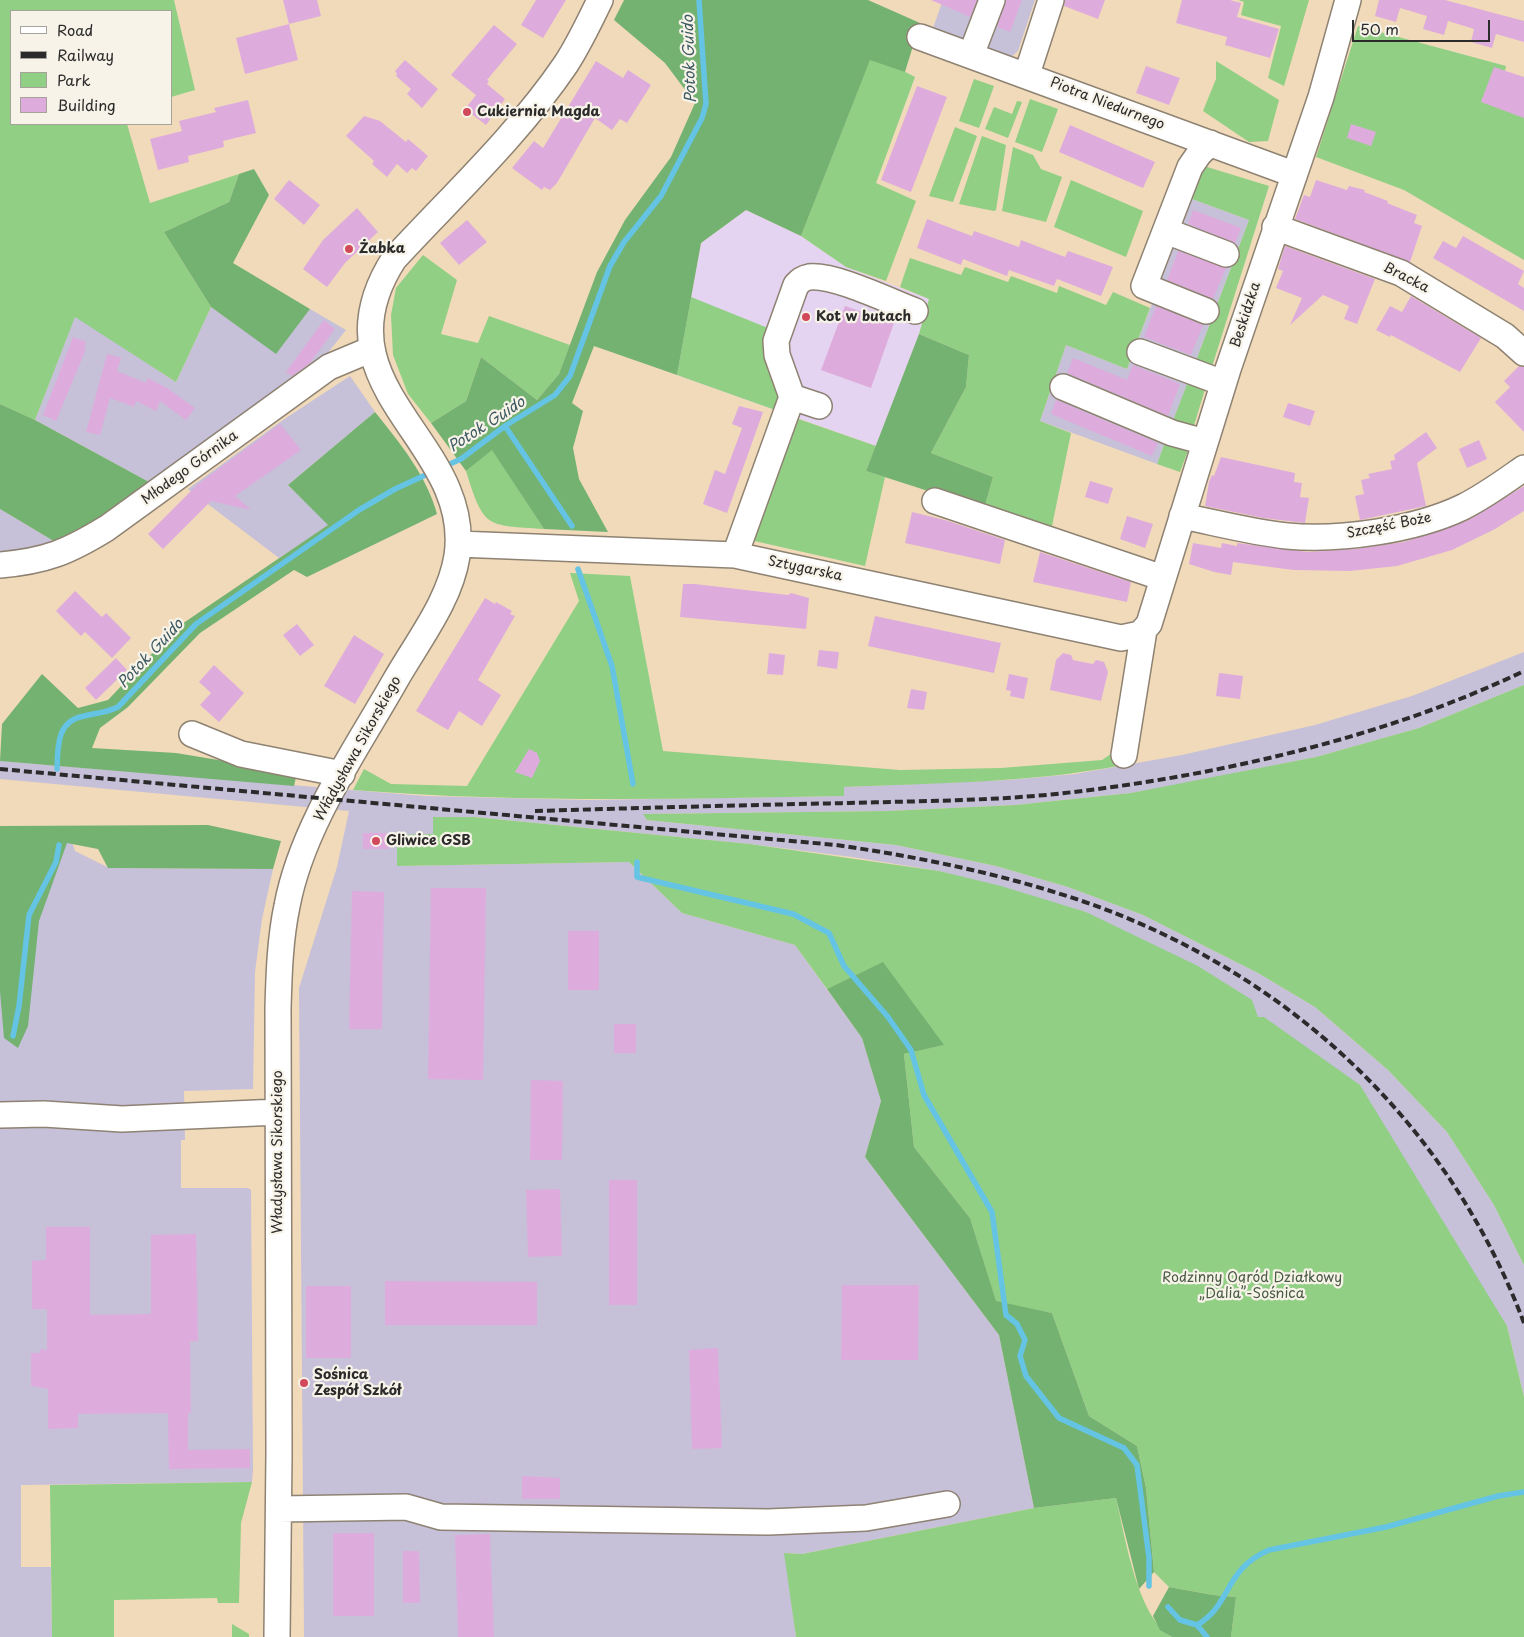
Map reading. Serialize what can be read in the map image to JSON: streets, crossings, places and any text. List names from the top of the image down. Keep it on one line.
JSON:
{"streets":{"street":["Piotra Niedurnego","Bracka","Beskidzka","Młodego Górnika","Szczęść Boże","Sztygarska","Władysława Sikorskiego"]},"crossings":[["Piotra Niedurnego","Beskidzka"],["Bracka","Beskidzka"],["Beskidzka","Szczęść Boże"],["Beskidzka","Sztygarska"],["Młodego Górnika","Władysława Sikorskiego"],["Sztygarska","Władysława Sikorskiego"]],"water":["Potok Guido"],"parks":["Rodzinny Ogród Działkowy „Dalia”-Sośnica"],"places":["Cukiernia Magda","Żabka","Kot w butach","Gliwice GSB","Sośnica Zespół Szkół"],"legend":["Road","Railway","Park","Building"],"scale_bar":"50 m"}
